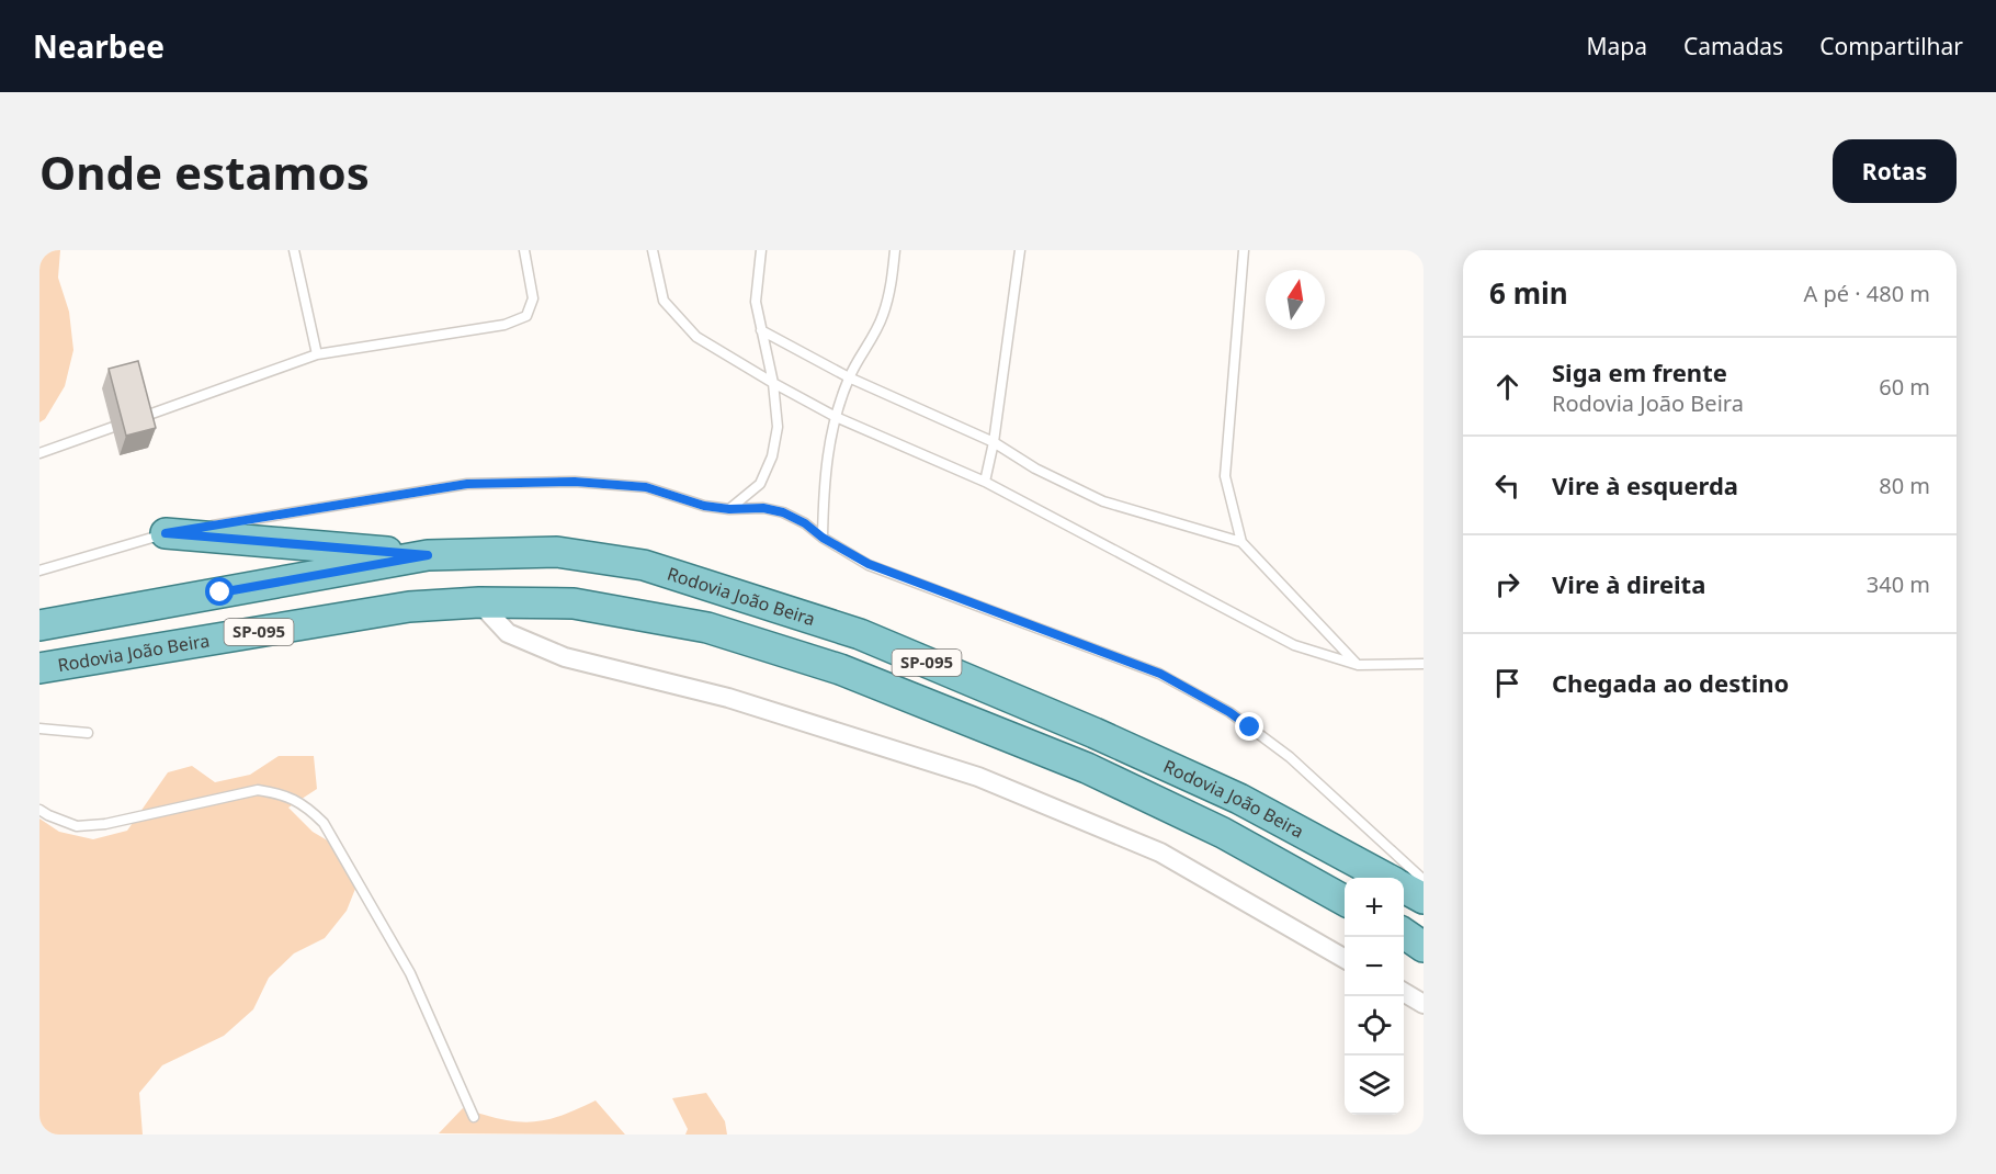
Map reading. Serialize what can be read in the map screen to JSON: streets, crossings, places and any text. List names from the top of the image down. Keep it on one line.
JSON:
{"streets":{"main road":["Rodovia João Beira","SP-095"]},"north":"top","page":{"header":"Nearbee","nav":["Mapa","Camadas","Compartilhar"],"buttons":"Rotas","title":"Onde estamos","heading":["6 min","A pé · 480 m"],"list":[["Siga em frente","Rodovia João Beira","60 m"],["Vire à esquerda","80 m"],["Vire à direita","340 m"],"Chegada ao destino"],"map_buttons":["+","−"]}}
